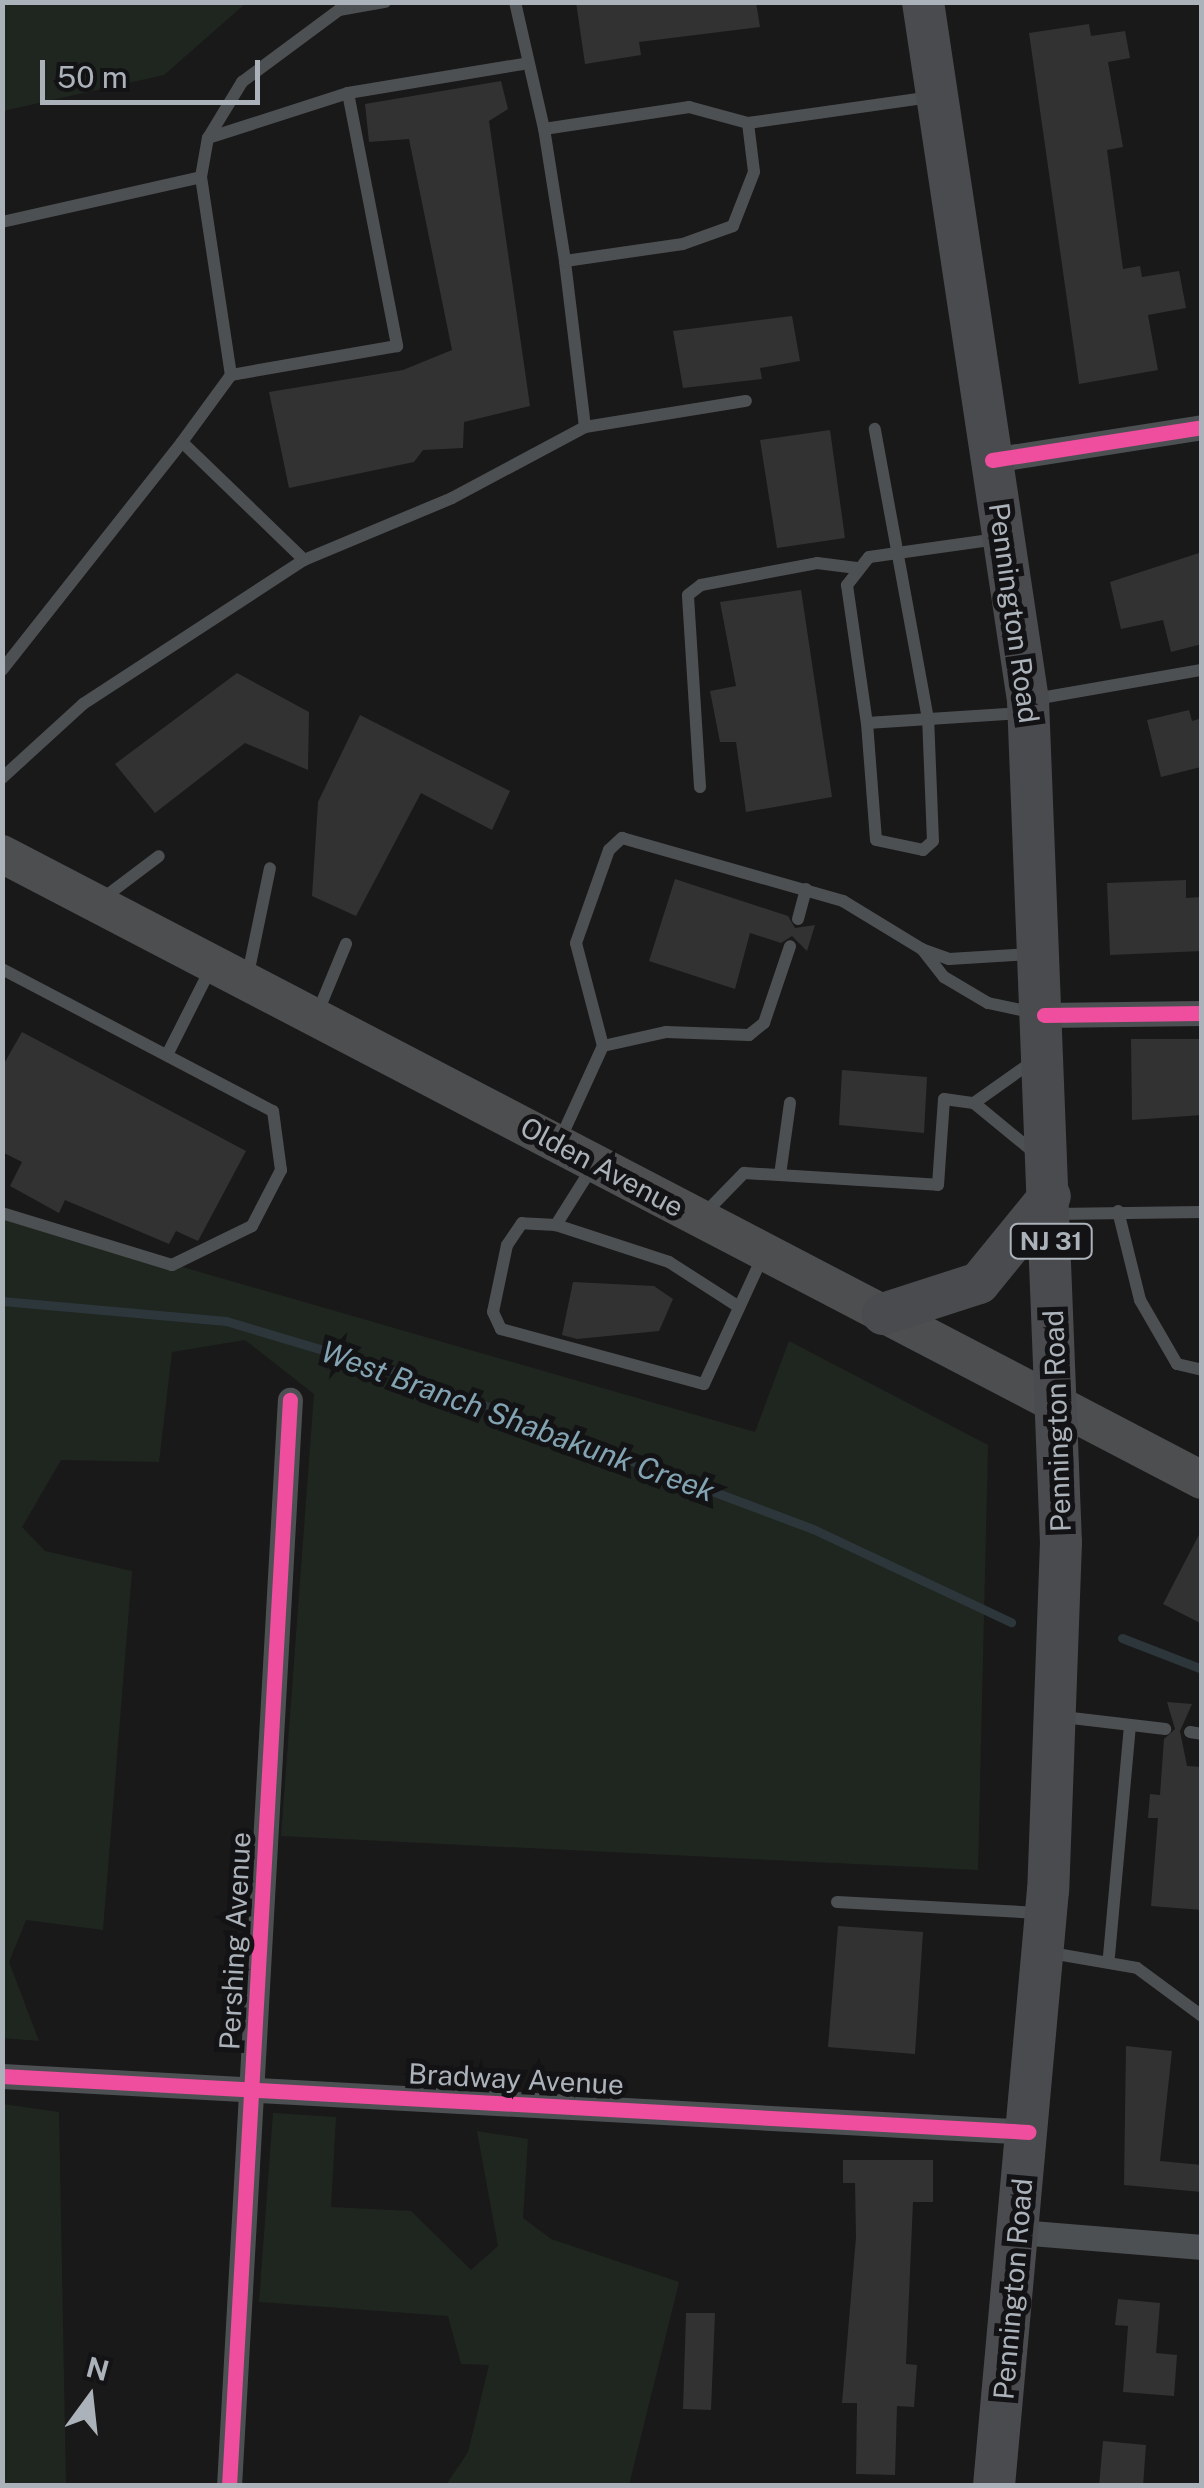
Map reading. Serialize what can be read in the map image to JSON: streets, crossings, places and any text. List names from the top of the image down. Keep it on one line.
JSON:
{"streets":{"main road":["Pennington Road","Olden Avenue","NJ 31"],"street":["Pershing Avenue","Bradway Avenue"]},"crossings":[["Pennington Road","Olden Avenue"],["Pennington Road","Bradway Avenue"],["Pershing Avenue","Bradway Avenue"]],"water":["West Branch Shabakunk Creek"],"scale_bar":"50 m","north":"top"}
